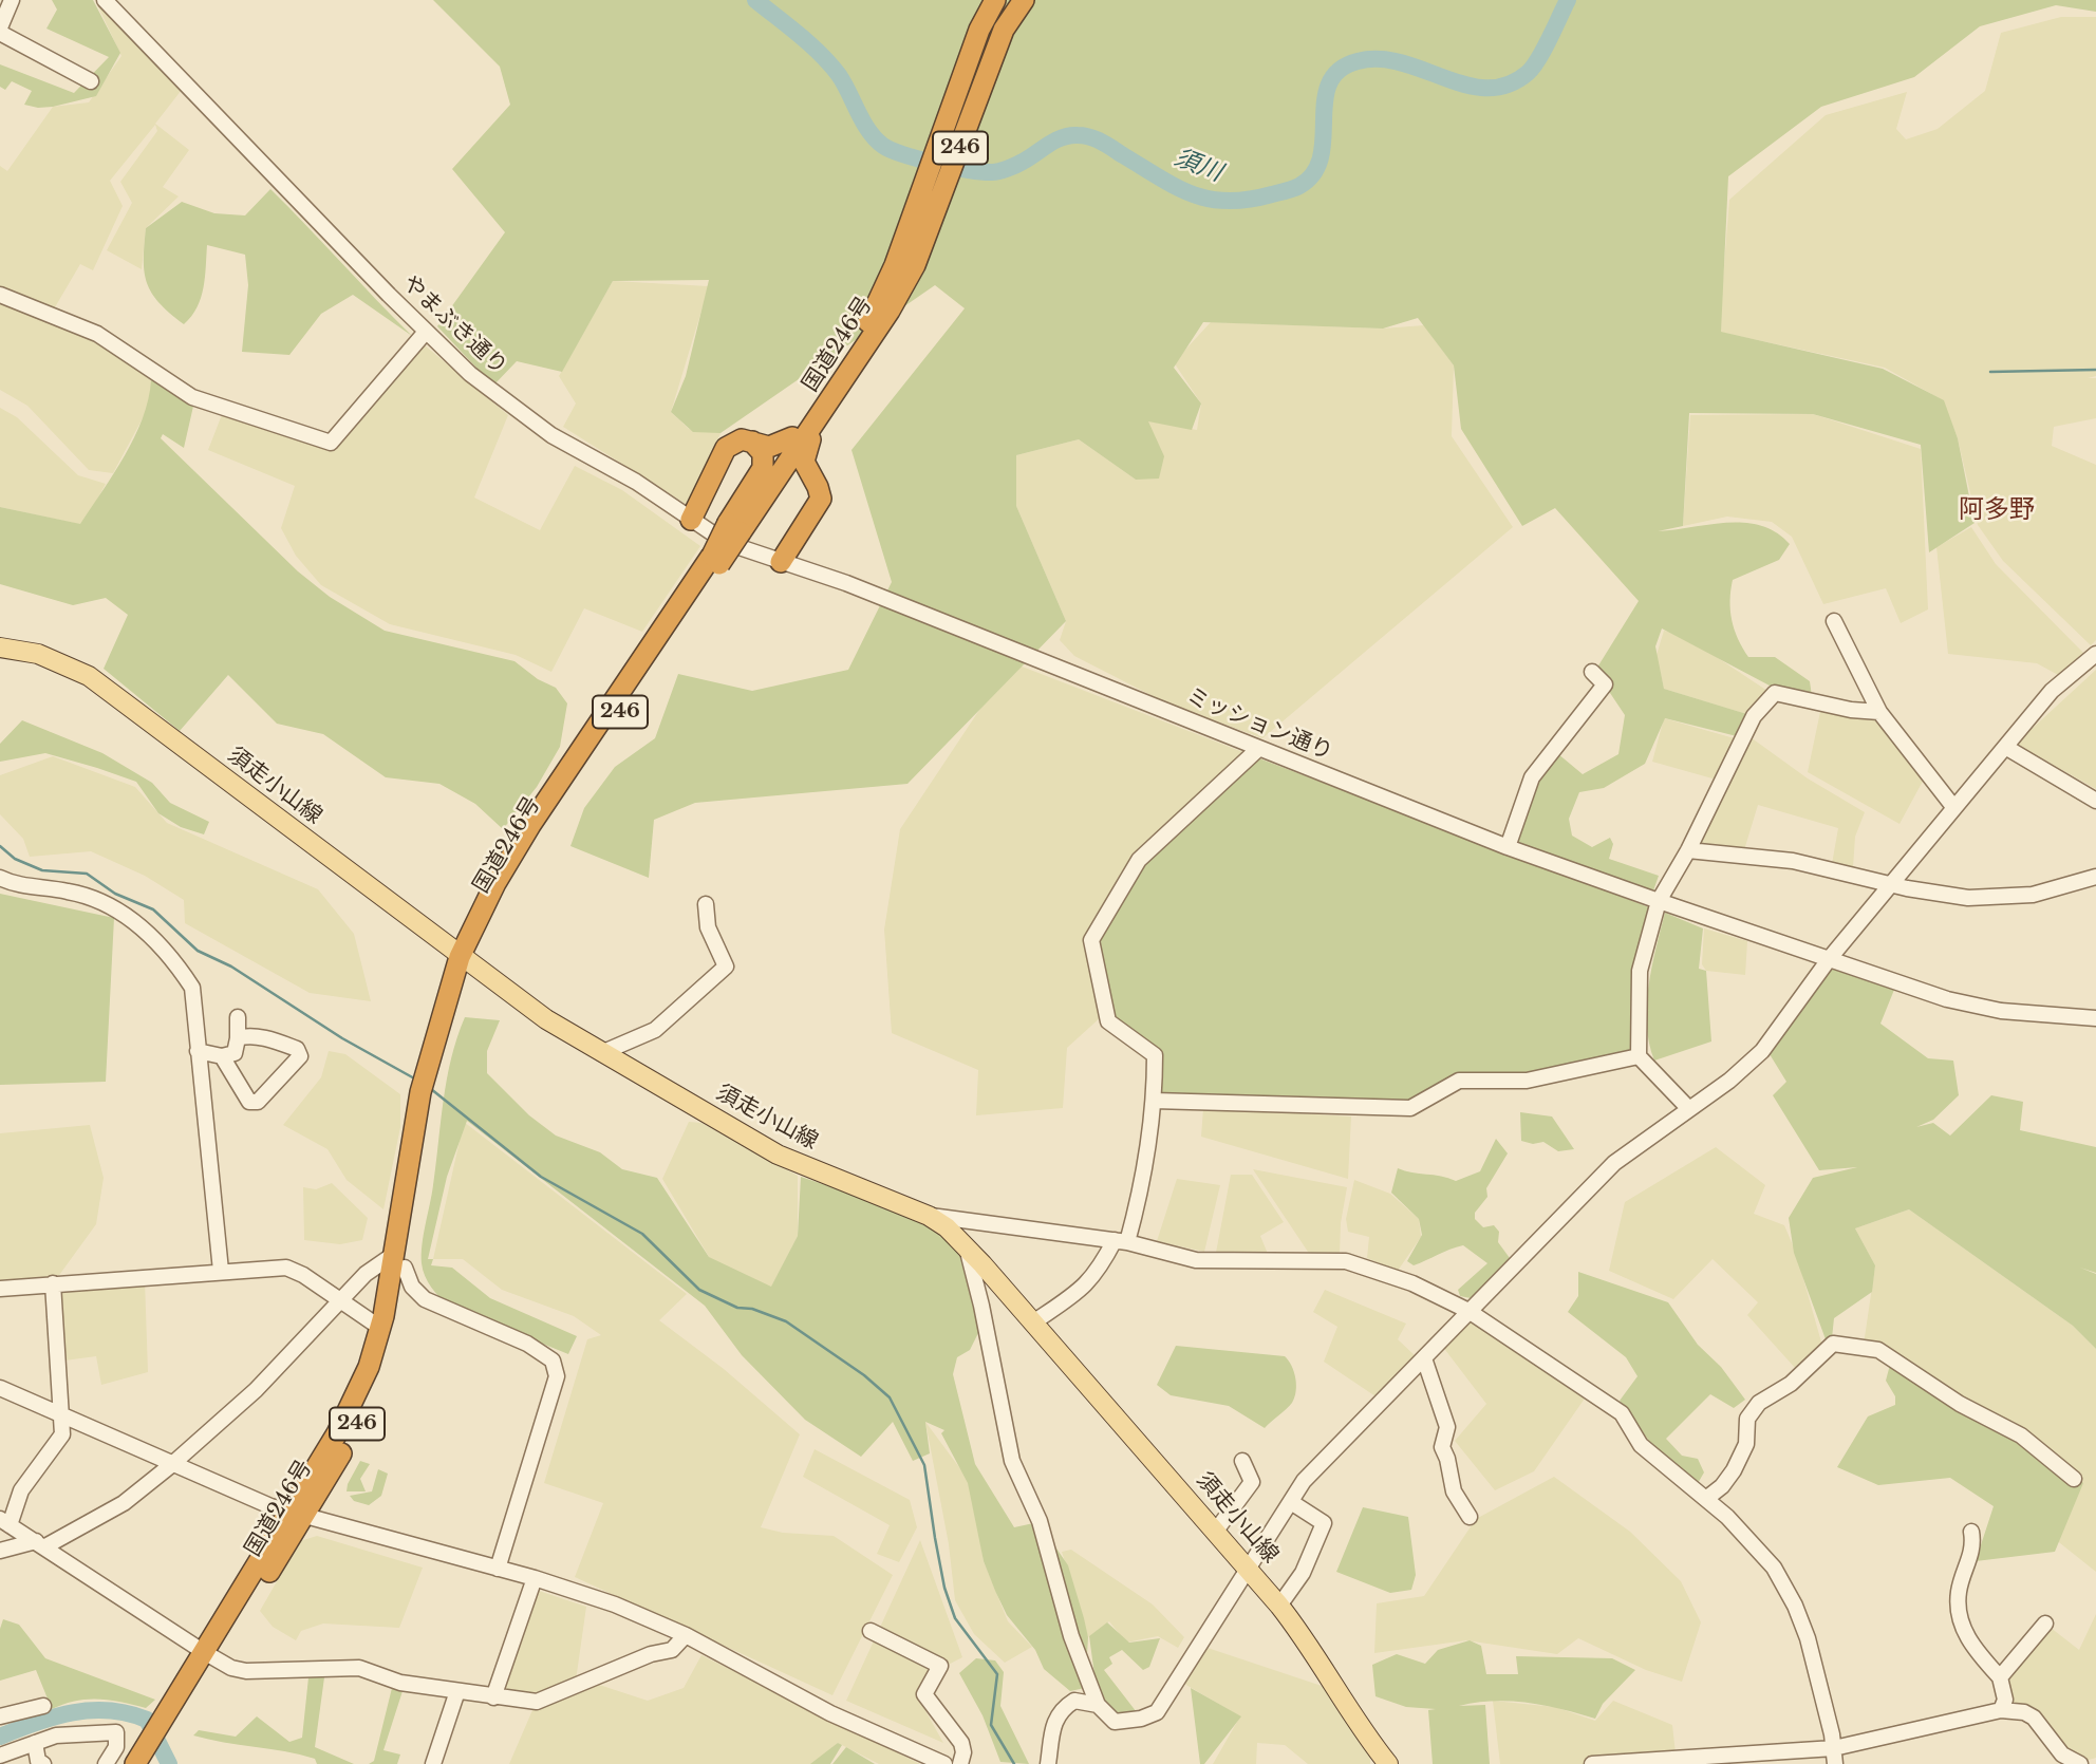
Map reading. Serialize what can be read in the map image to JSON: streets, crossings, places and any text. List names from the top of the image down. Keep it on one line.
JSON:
{"streets":{"highway":["246","国道246号"],"main road":["須走小山線"],"street":["やまぶき通り","ミッション通り"]},"crossings":[["やまぶき通り","ミッション通り"],["国道246号","須走小山線"]],"districts":["阿多野"],"water":["須川"]}
